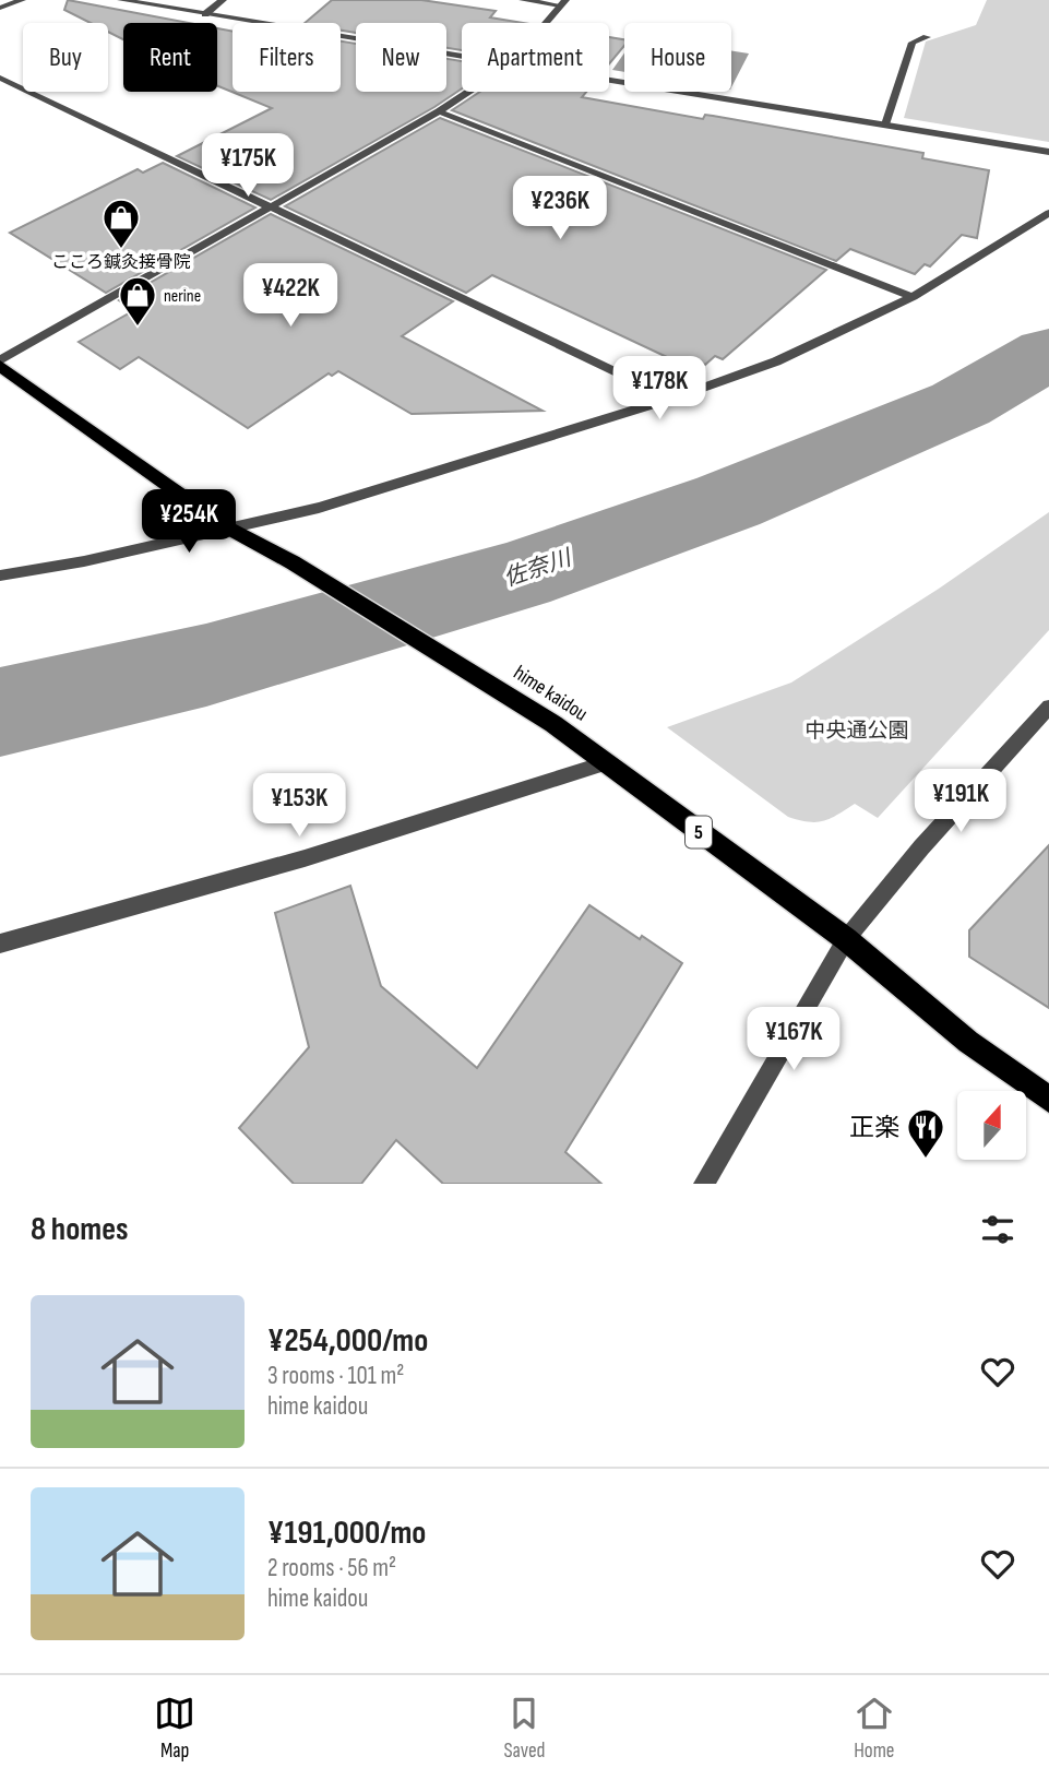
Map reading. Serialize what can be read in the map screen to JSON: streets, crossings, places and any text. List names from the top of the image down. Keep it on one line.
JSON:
{"streets":{"main road":["hime kaidou","5"]},"water":["佐奈川"],"parks":["中央通公園"],"places":{"shop":["こころ鍼灸接骨院","nerine"],"restaurant":["正楽"]},"north":"top","page":{"chip":["Buy","Rent","Filters","New","Apartment","House"],"price":["¥175K","¥236K","¥422K","¥178K","¥254K","¥191K","¥153K","¥167K"],"heading":"8 homes","list":[{"name":"¥254,000/mo","note":"3 rooms · 101 m² · hime kaidou"},{"name":"¥191,000/mo","note":"2 rooms · 56 m² · hime kaidou"}],"tabs":["Map","Saved","Home"]}}
